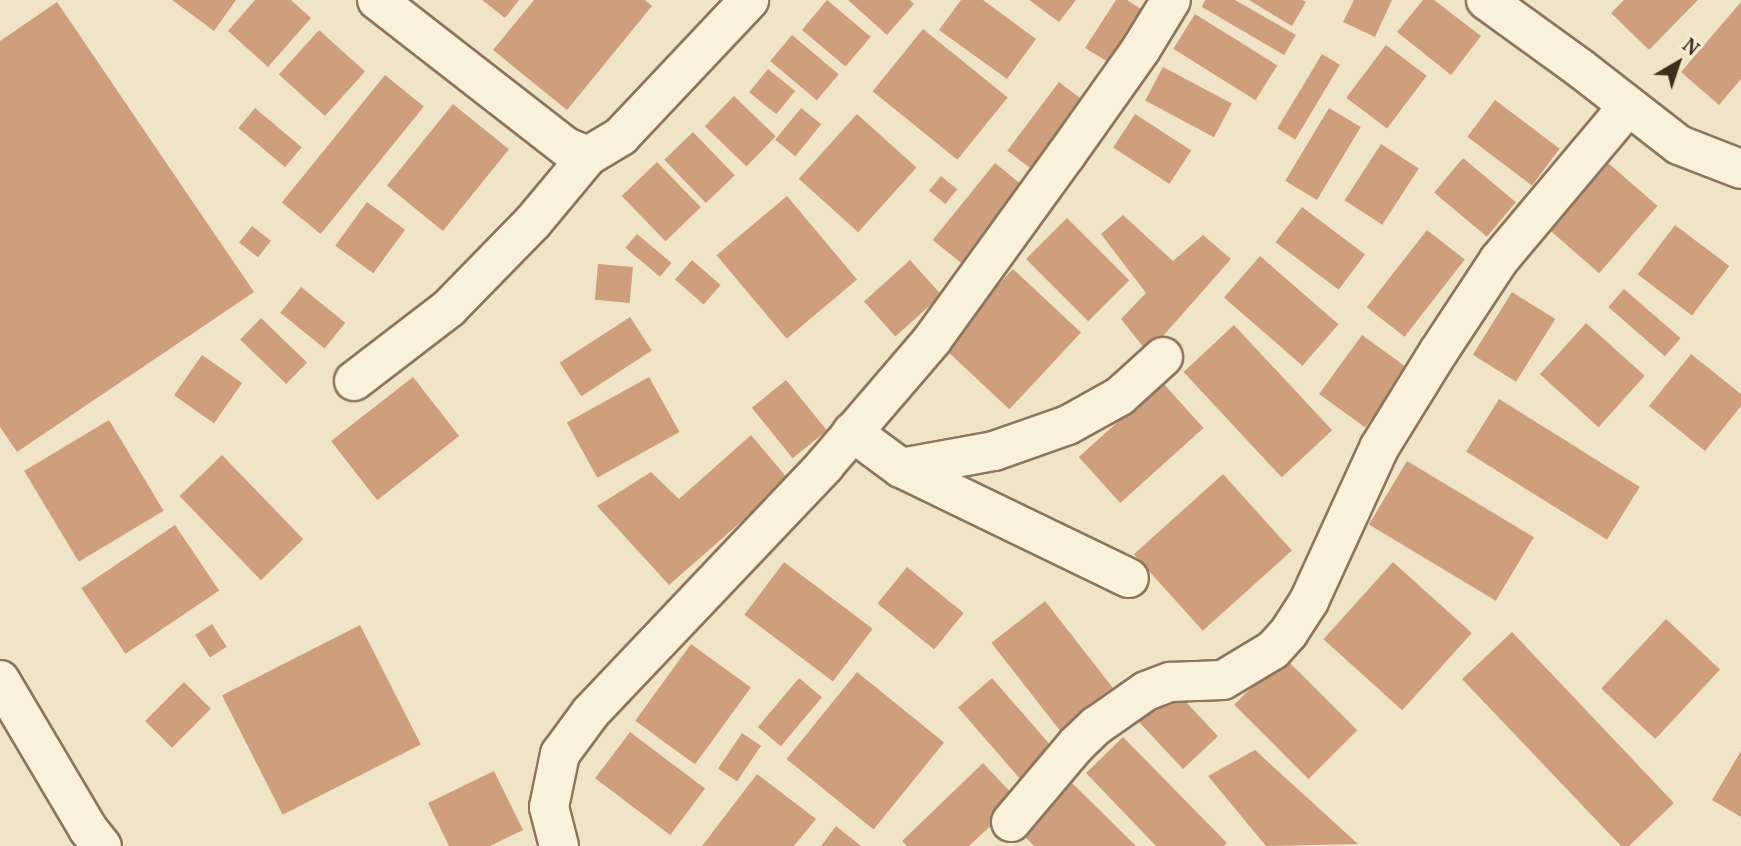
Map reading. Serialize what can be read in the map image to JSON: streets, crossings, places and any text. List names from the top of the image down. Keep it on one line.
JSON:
{"north":"top right"}
